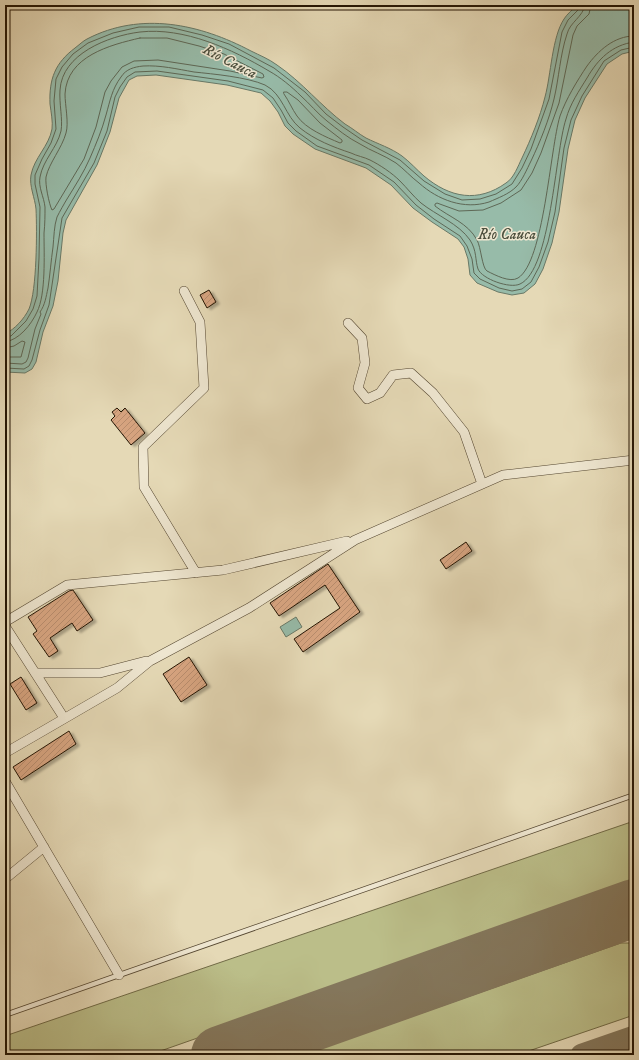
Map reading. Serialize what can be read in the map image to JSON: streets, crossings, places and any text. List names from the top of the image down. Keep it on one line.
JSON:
{"water":["Río Cauca"]}
